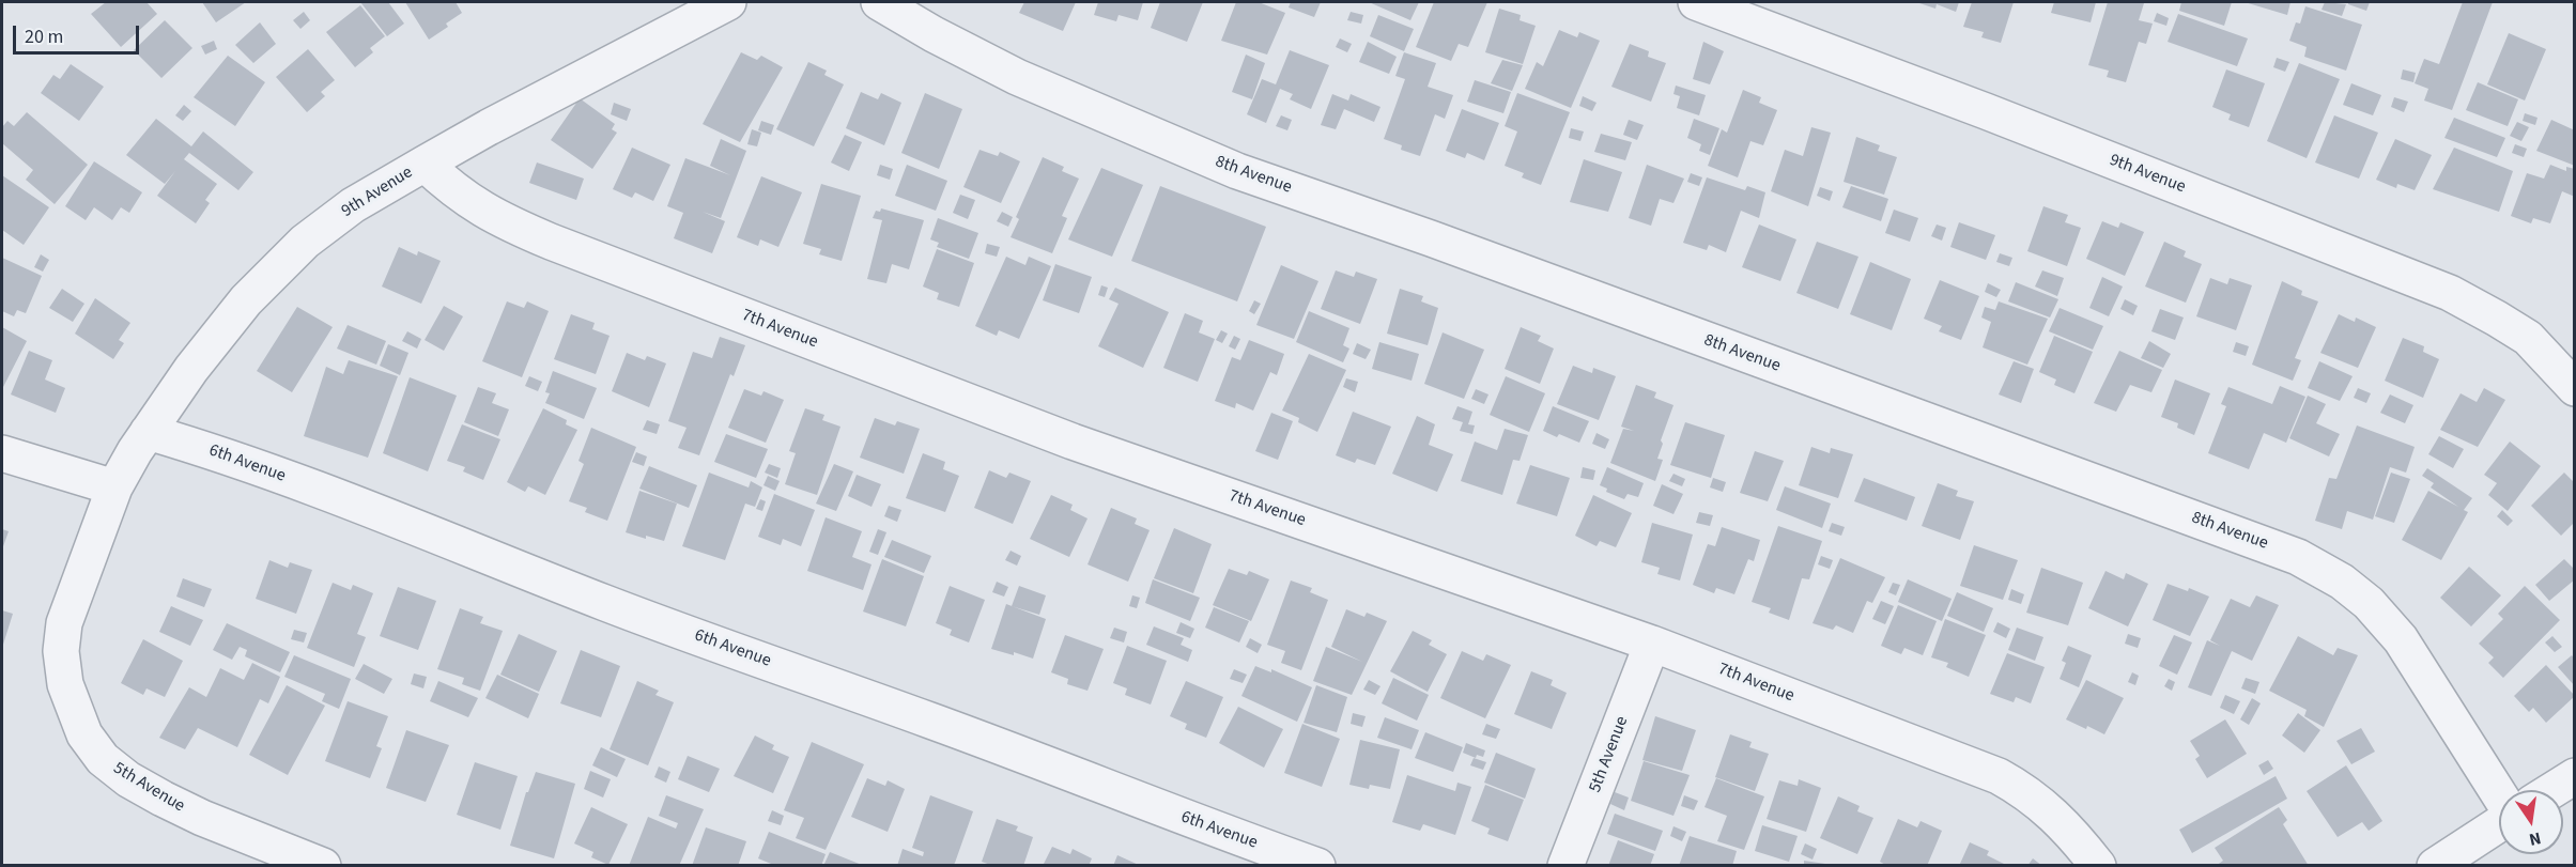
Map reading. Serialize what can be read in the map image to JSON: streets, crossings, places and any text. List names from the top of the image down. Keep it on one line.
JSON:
{"streets":{"street":["9th Avenue","8th Avenue","7th Avenue","6th Avenue","5th Avenue"]},"crossings":[["9th Avenue","7th Avenue"],["9th Avenue","6th Avenue"],["9th Avenue","5th Avenue"],["7th Avenue","5th Avenue"]],"scale_bar":"20 m","north":"bottom"}
